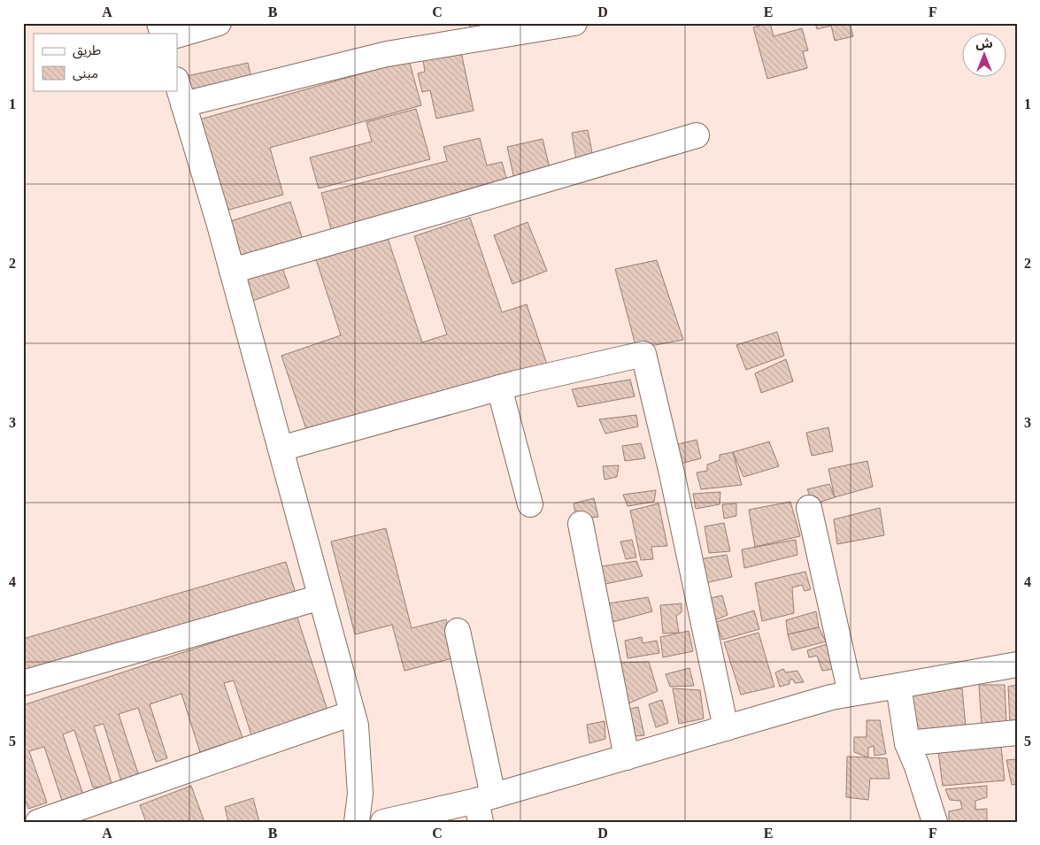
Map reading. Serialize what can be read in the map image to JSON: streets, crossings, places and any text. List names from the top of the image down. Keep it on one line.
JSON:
{"legend":["طريق","مبنى"],"north":"top","grid":{"columns":["A","B","C","D","E","F"],"rows":["1","2","3","4","5"]}}
